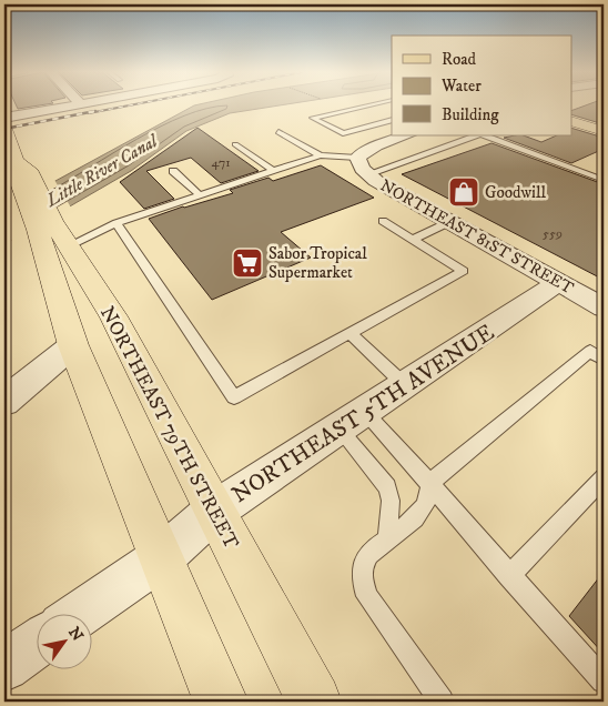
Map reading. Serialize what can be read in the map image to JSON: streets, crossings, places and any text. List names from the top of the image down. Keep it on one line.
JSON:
{"streets":{"main road":["NORTHEAST 79TH STREET"],"street":["NORTHEAST 81ST STREET","NORTHEAST 5TH AVENUE"]},"crossings":[["NORTHEAST 81ST STREET","NORTHEAST 5TH AVENUE"],["NORTHEAST 5TH AVENUE","NORTHEAST 79TH STREET"]],"water":["Little River Canal"],"places":{"shop":["Goodwill"],"supermarket":["Sabor Tropical Supermarket"]},"house_numbers":["471","559"],"legend":["Road","Water","Building"],"north":"top right"}
